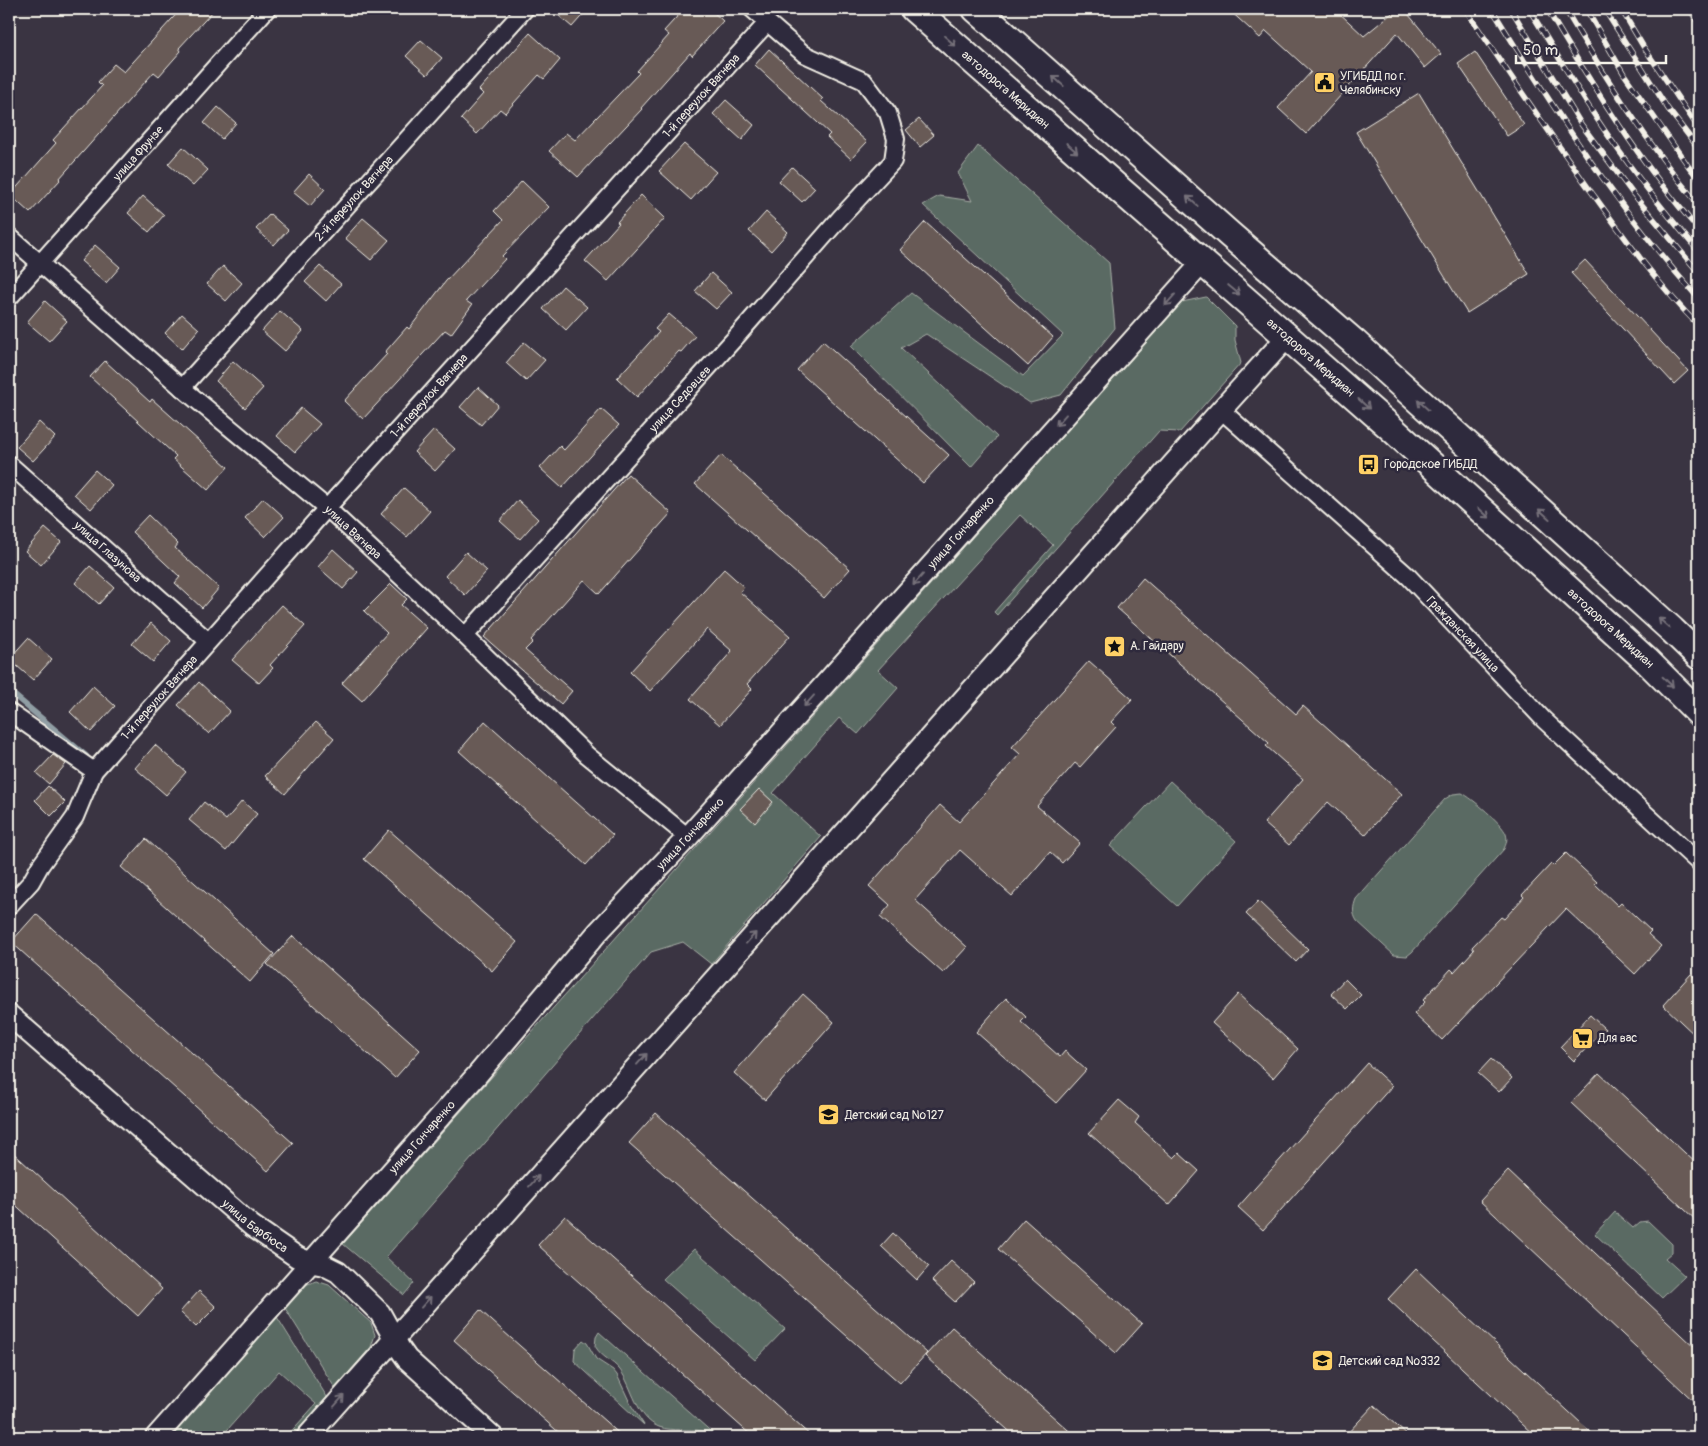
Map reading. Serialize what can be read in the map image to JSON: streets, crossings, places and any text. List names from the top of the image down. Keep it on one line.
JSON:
{"streets":{"main road":["автодорога Меридиан","улица Гончаренко"],"street":["1-й переулок Вагнера","улица Фрунзе","2-й переулок Вагнера","улица Седовцев","улица Вагнера","улица Глазунова","Гражданская улица","улица Барбюса"]},"crossings":[["автодорога Меридиан","улица Гончаренко"],["1-й переулок Вагнера","улица Седовцев"],["1-й переулок Вагнера","улица Вагнера"],["1-й переулок Вагнера","улица Глазунова"],["улица Фрунзе","улица Вагнера"],["2-й переулок Вагнера","улица Вагнера"],["улица Седовцев","улица Вагнера"],["улица Вагнера","улица Гончаренко"],["улица Гончаренко","улица Барбюса"]],"one_way":["улица Гончаренко"],"places":{"public building":["УГИБДД по г. Челябинску"],"bus stop":["Городское ГИБДД"],"place":["А. Гайдару"],"supermarket":["Для вас"],"school or university":["Детский сад №127","Детский сад №332"]},"scale_bar":"50 m"}
